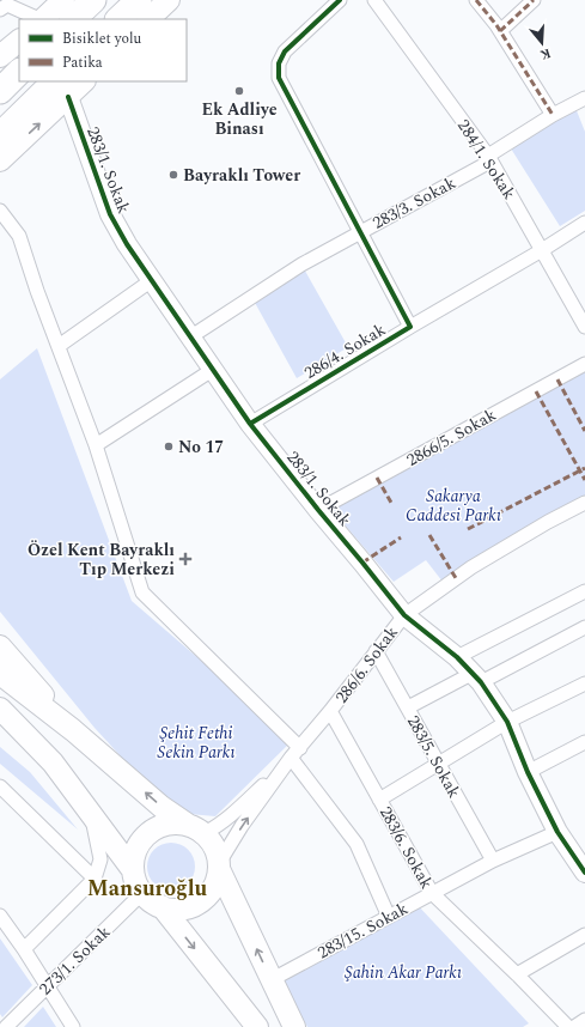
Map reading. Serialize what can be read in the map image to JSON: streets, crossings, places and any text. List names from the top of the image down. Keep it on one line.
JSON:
{"streets":{"street":["284/1. Sokak","283/1. Sokak","283/3. Sokak","286/4. Sokak","2866/5. Sokak","286/6. Sokak","283/5. Sokak","283/6. Sokak","283/15. Sokak","273/1. Sokak"]},"crossings":[["284/1. Sokak","283/3. Sokak"],["283/1. Sokak","283/3. Sokak"],["283/1. Sokak","286/4. Sokak"],["283/1. Sokak","2866/5. Sokak"],["283/1. Sokak","286/6. Sokak"],["283/1. Sokak","283/15. Sokak"],["283/3. Sokak","286/4. Sokak"],["286/6. Sokak","283/5. Sokak"],["286/6. Sokak","283/6. Sokak"],["286/6. Sokak","273/1. Sokak"],["283/5. Sokak","283/15. Sokak"],["283/6. Sokak","283/15. Sokak"]],"districts":["Mansuroğlu"],"parks":["Sakarya Caddesi Parkı","Şehit Fethi Sekin Parkı","Şahin Akar Parkı"],"places":{"other":["Ek Adliye Binası","Bayraklı Tower","No 17"],"health":["Özel Kent Bayraklı Tıp Merkezi"]},"legend":["Bisiklet yolu","Patika"],"north":"bottom"}
